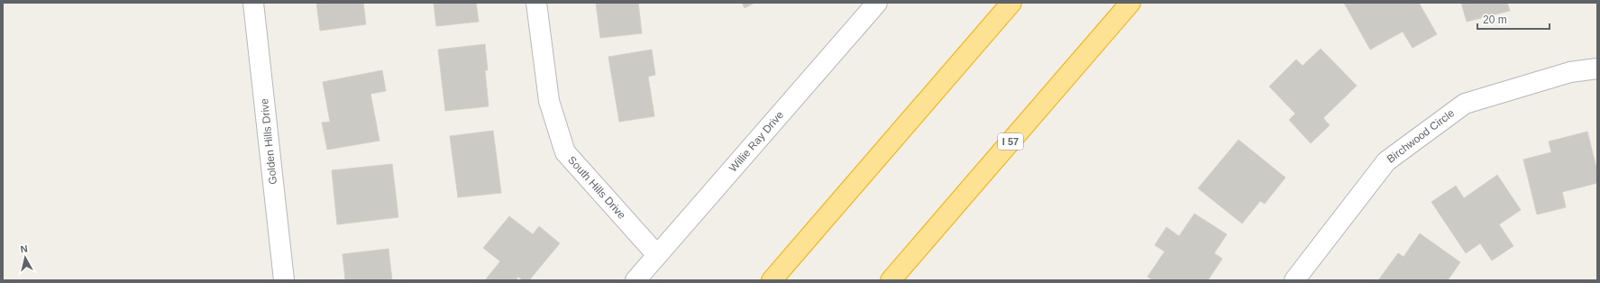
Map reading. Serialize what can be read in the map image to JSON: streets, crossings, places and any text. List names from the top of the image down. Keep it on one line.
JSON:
{"streets":{"highway":["I 57"],"street":["Birchwood Circle","Golden Hills Drive","Willie Ray Drive","South Hills Drive"]},"crossings":[["Willie Ray Drive","South Hills Drive"]],"scale_bar":"20 m","north":"top"}
